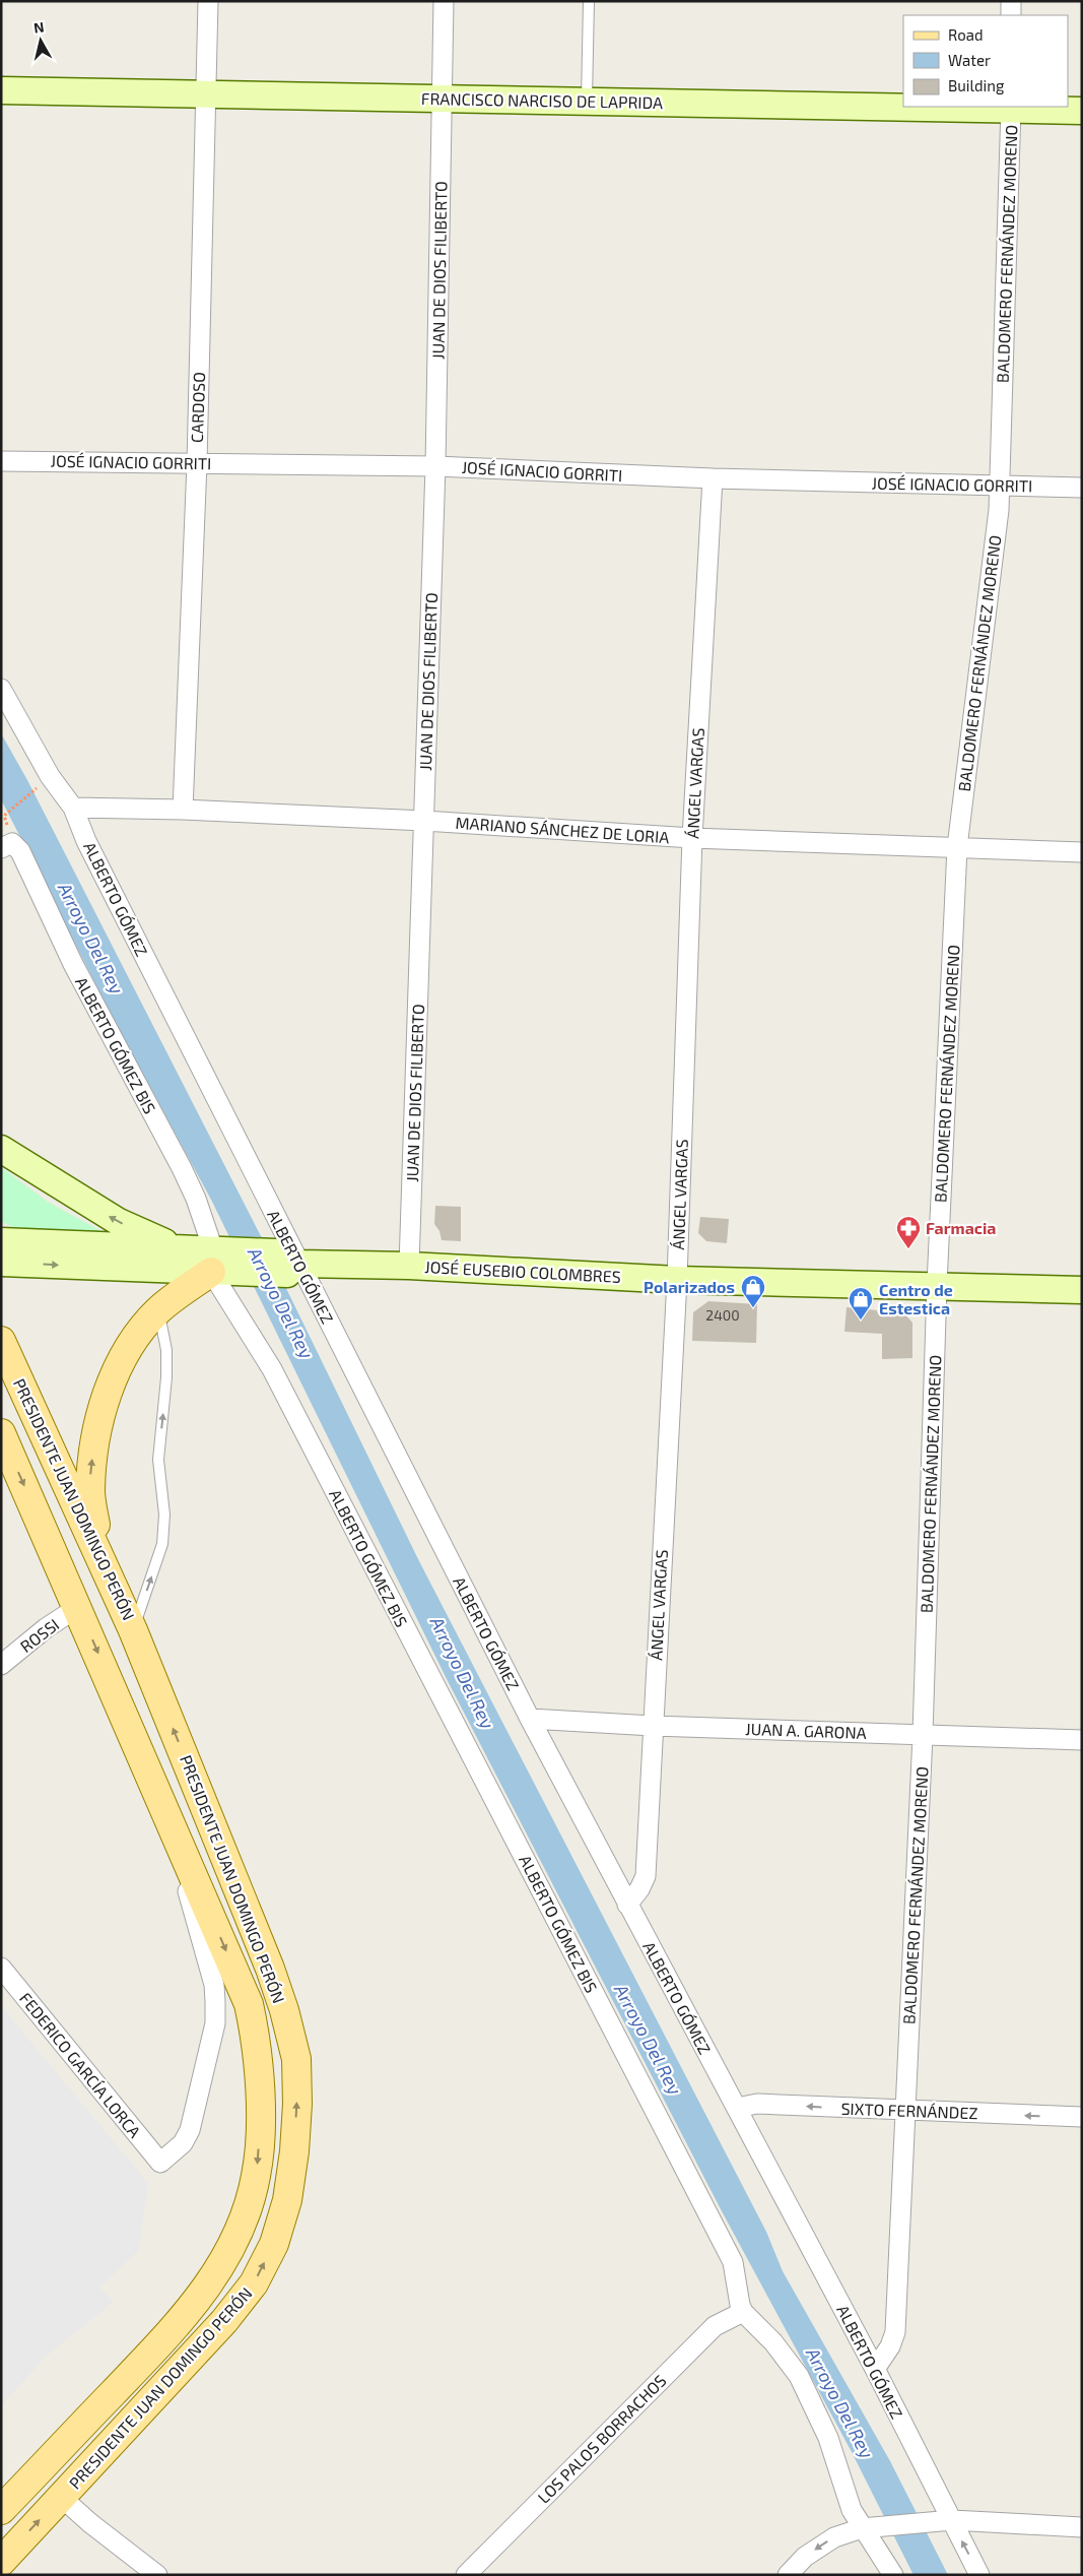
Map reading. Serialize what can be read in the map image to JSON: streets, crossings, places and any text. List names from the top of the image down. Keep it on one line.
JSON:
{"streets":{"main road":["PRESIDENTE JUAN DOMINGO PERÓN"],"street":["FRANCISCO NARCISO DE LAPRIDA","BALDOMERO FERNÁNDEZ MORENO","JUAN DE DIOS FILIBERTO","CARDOSO","JOSÉ IGNACIO GORRITI","ÁNGEL VARGAS","MARIANO SÁNCHEZ DE LORIA","ALBERTO GÓMEZ","ALBERTO GÓMEZ BIS","JOSÉ EUSEBIO COLOMBRES","ROSSI","JUAN A. GARONA","FEDERICO GARCÍA LORCA","SIXTO FERNÁNDEZ","LOS PALOS BORRACHOS"]},"crossings":[["FRANCISCO NARCISO DE LAPRIDA","BALDOMERO FERNÁNDEZ MORENO"],["FRANCISCO NARCISO DE LAPRIDA","JUAN DE DIOS FILIBERTO"],["FRANCISCO NARCISO DE LAPRIDA","CARDOSO"],["BALDOMERO FERNÁNDEZ MORENO","JOSÉ IGNACIO GORRITI"],["BALDOMERO FERNÁNDEZ MORENO","MARIANO SÁNCHEZ DE LORIA"],["BALDOMERO FERNÁNDEZ MORENO","ALBERTO GÓMEZ"],["BALDOMERO FERNÁNDEZ MORENO","JOSÉ EUSEBIO COLOMBRES"],["BALDOMERO FERNÁNDEZ MORENO","JUAN A. GARONA"],["BALDOMERO FERNÁNDEZ MORENO","SIXTO FERNÁNDEZ"],["JUAN DE DIOS FILIBERTO","JOSÉ IGNACIO GORRITI"],["JUAN DE DIOS FILIBERTO","MARIANO SÁNCHEZ DE LORIA"],["JUAN DE DIOS FILIBERTO","JOSÉ EUSEBIO COLOMBRES"],["CARDOSO","JOSÉ IGNACIO GORRITI"],["CARDOSO","MARIANO SÁNCHEZ DE LORIA"],["JOSÉ IGNACIO GORRITI","ÁNGEL VARGAS"],["ÁNGEL VARGAS","MARIANO SÁNCHEZ DE LORIA"],["ÁNGEL VARGAS","ALBERTO GÓMEZ"],["ÁNGEL VARGAS","JOSÉ EUSEBIO COLOMBRES"],["ÁNGEL VARGAS","JUAN A. GARONA"],["MARIANO SÁNCHEZ DE LORIA","ALBERTO GÓMEZ"],["ALBERTO GÓMEZ","JOSÉ EUSEBIO COLOMBRES"],["ALBERTO GÓMEZ","JUAN A. GARONA"],["ALBERTO GÓMEZ","SIXTO FERNÁNDEZ"],["ALBERTO GÓMEZ BIS","JOSÉ EUSEBIO COLOMBRES"],["ALBERTO GÓMEZ BIS","LOS PALOS BORRACHOS"],["PRESIDENTE JUAN DOMINGO PERÓN","ROSSI"],["PRESIDENTE JUAN DOMINGO PERÓN","FEDERICO GARCÍA LORCA"]],"one_way":["SIXTO FERNÁNDEZ"],"water":["Arroyo Del Rey"],"places":{"pharmacy":["Farmacia"],"shop":["Polarizados","Centro de Estestica"]},"house_numbers":["2400"],"legend":["Road","Water","Building"],"north":"top"}
